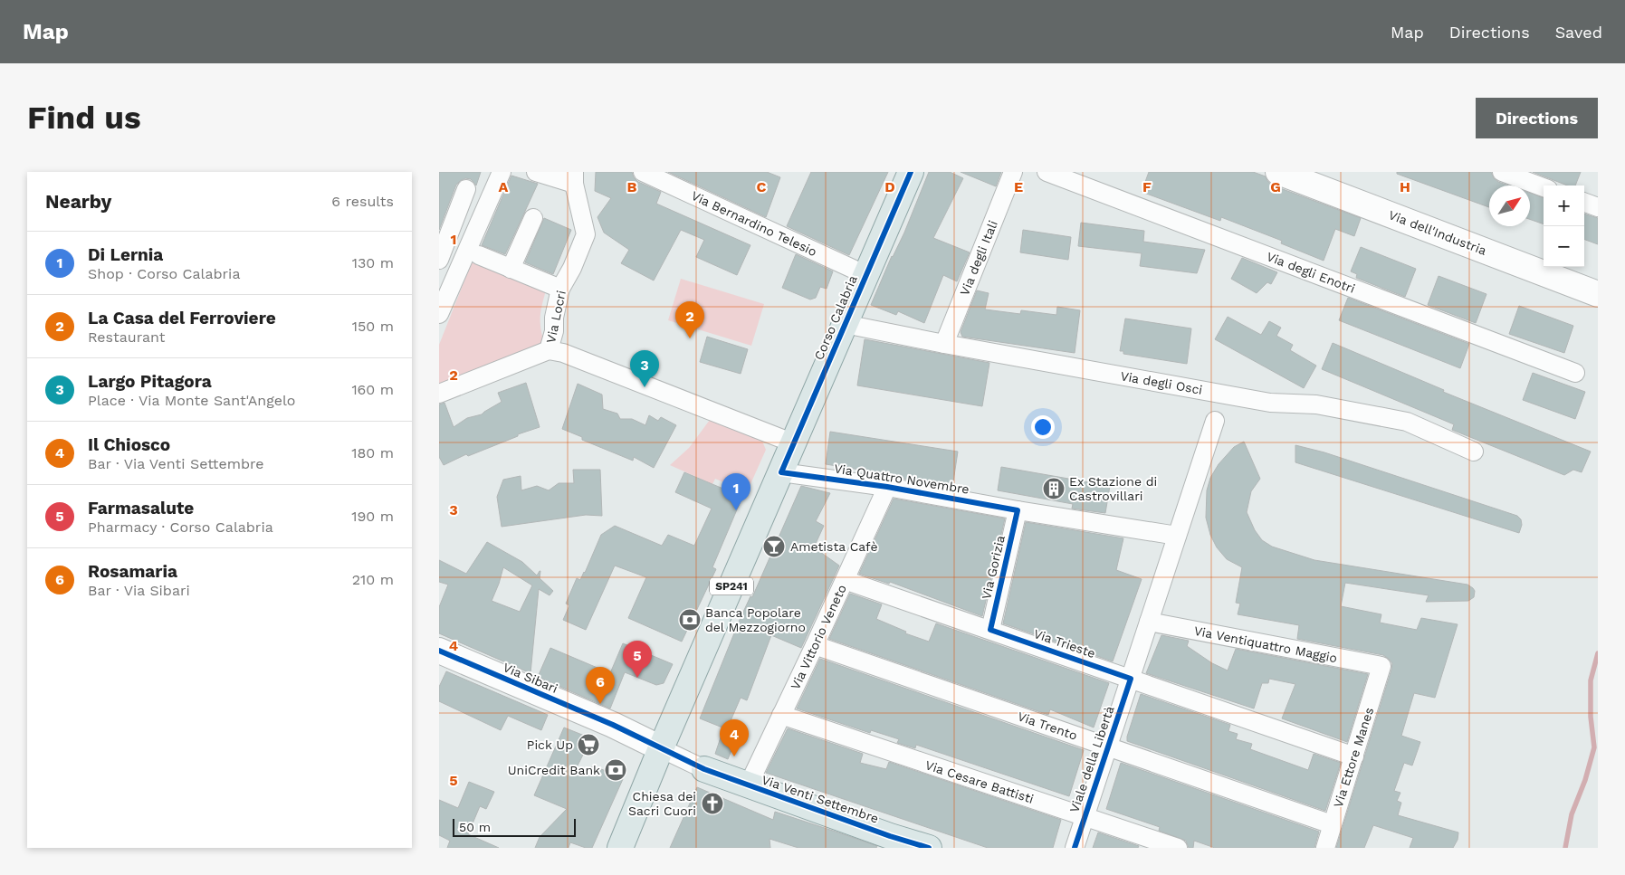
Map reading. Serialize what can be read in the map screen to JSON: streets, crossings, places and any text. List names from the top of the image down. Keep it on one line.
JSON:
{"streets":{"main road":["Corso Calabria","SP241","Via Venti Settembre"],"street":["Via Bernardino Telesio","Via dell'Industria","Via degli Itali","Via degli Enotri","Via Locri","Via degli Osci","Via Quattro Novembre","Via Gorizia","Via Vittorio Veneto","Via Trieste","Via Ventiquattro Maggio","Via Sibari","Via Trento","Via Ettore Manes","Viale della Libertà","Via Cesare Battisti"]},"crossings":[["Via Bernardino Telesio","Corso Calabria"],["Via degli Itali","Via degli Osci"],["Corso Calabria","Via degli Osci"],["Corso Calabria","Via Quattro Novembre"],["Corso Calabria","SP241"],["Corso Calabria","Via Sibari"],["Via Quattro Novembre","Via Gorizia"],["Via Quattro Novembre","Via Vittorio Veneto"],["Via Quattro Novembre","Viale della Libertà"],["Via Gorizia","Via Trieste"],["SP241","Via Sibari"],["Via Vittorio Veneto","Via Trieste"],["Via Vittorio Veneto","Via Trento"],["Via Vittorio Veneto","Via Cesare Battisti"],["Via Vittorio Veneto","Via Venti Settembre"],["Via Trieste","Via Ettore Manes"],["Via Trieste","Viale della Libertà"],["Via Ventiquattro Maggio","Via Ettore Manes"],["Via Ventiquattro Maggio","Viale della Libertà"],["Via Trento","Via Ettore Manes"],["Via Trento","Viale della Libertà"],["Viale della Libertà","Via Cesare Battisti"]],"places":{"building":["Ex Stazione di Castrovillari"],"bar":["Ametista Cafè"],"bank":["Banca Popolare del Mezzogiorno","UniCredit Bank"],"supermarket":["Pick Up"],"church":["Chiesa dei Sacri Cuori"]},"scale_bar":"50 m","north":"top right","page":{"header":"Map","nav":["Map","Directions","Saved"],"buttons":"Directions","title":"Find us","heading":["Nearby","6 results"],"map_buttons":["+","−"],"list":[{"mark":"1","name":"Di Lernia","note":"Shop · Corso Calabria","value":"130 m"},{"mark":"2","name":"La Casa del Ferroviere","note":"Restaurant","value":"150 m"},{"mark":"3","name":"Largo Pitagora","note":"Place · Via Monte Sant'Angelo","value":"160 m"},{"mark":"4","name":"Il Chiosco","note":"Bar · Via Venti Settembre","value":"180 m"},{"mark":"5","name":"Farmasalute","note":"Pharmacy · Corso Calabria","value":"190 m"},{"mark":"6","name":"Rosamaria","note":"Bar · Via Sibari","value":"210 m"}],"pins":["2","3","1","5","6","4"],"scale":"50 m"},"grid":{"columns":["A","B","C","D","E","F","G","H"],"rows":["1","2","3","4","5"]}}
